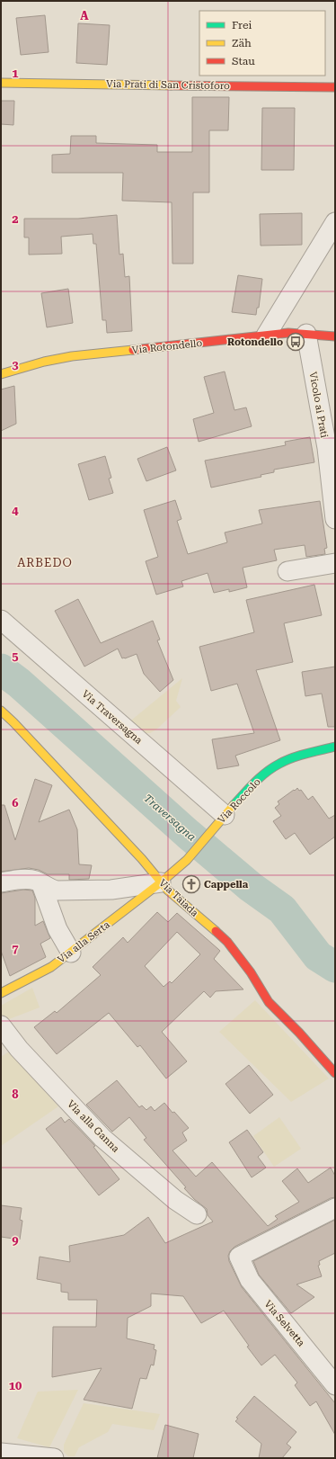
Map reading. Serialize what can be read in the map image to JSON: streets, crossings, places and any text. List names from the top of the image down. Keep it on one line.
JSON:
{"streets":{"street":["Via Prati di San Cristoforo","Via Rotondello","Vicolo ai Prati","Via Traversagna","Via Roccolo","Via Taiada","Via alla Serta","Via alla Ganna","Via Selvetta"]},"crossings":[["Via Rotondello","Vicolo ai Prati"],["Via Traversagna","Via Roccolo"],["Via Roccolo","Via Taiada"],["Via Roccolo","Via alla Serta"],["Via Taiada","Via alla Serta"]],"districts":["ARBEDO"],"water":["Traversagna"],"places":{"bus stop":["Rotondello"],"church":["Cappella"]},"legend":["Frei","Zäh","Stau"],"grid":{"columns":["A"],"rows":["1","2","3","4","5","6","7","8","9","10"]}}
